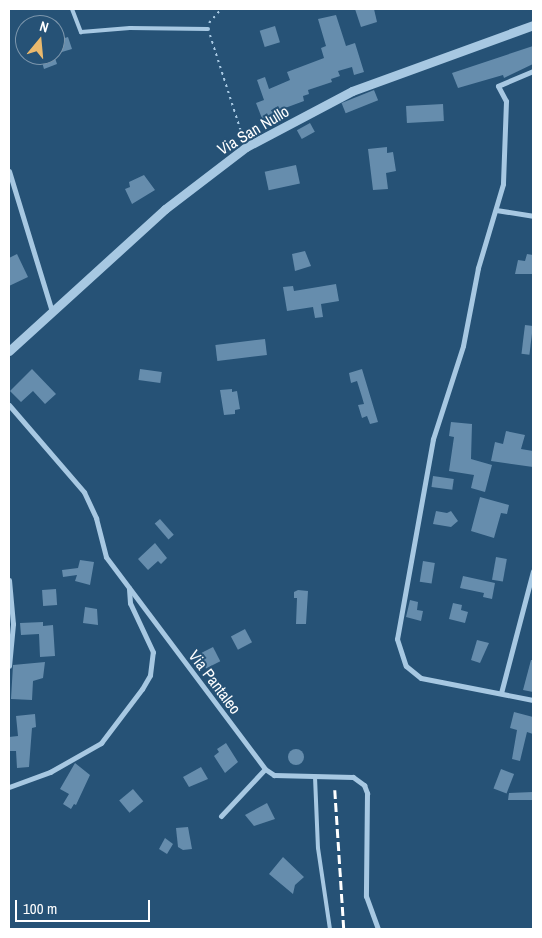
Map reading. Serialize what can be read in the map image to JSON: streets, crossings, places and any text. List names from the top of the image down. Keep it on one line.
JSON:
{"streets":{"street":["Via San Nullo","Via Pantaleo"]},"scale_bar":"100 m","north":"top"}
